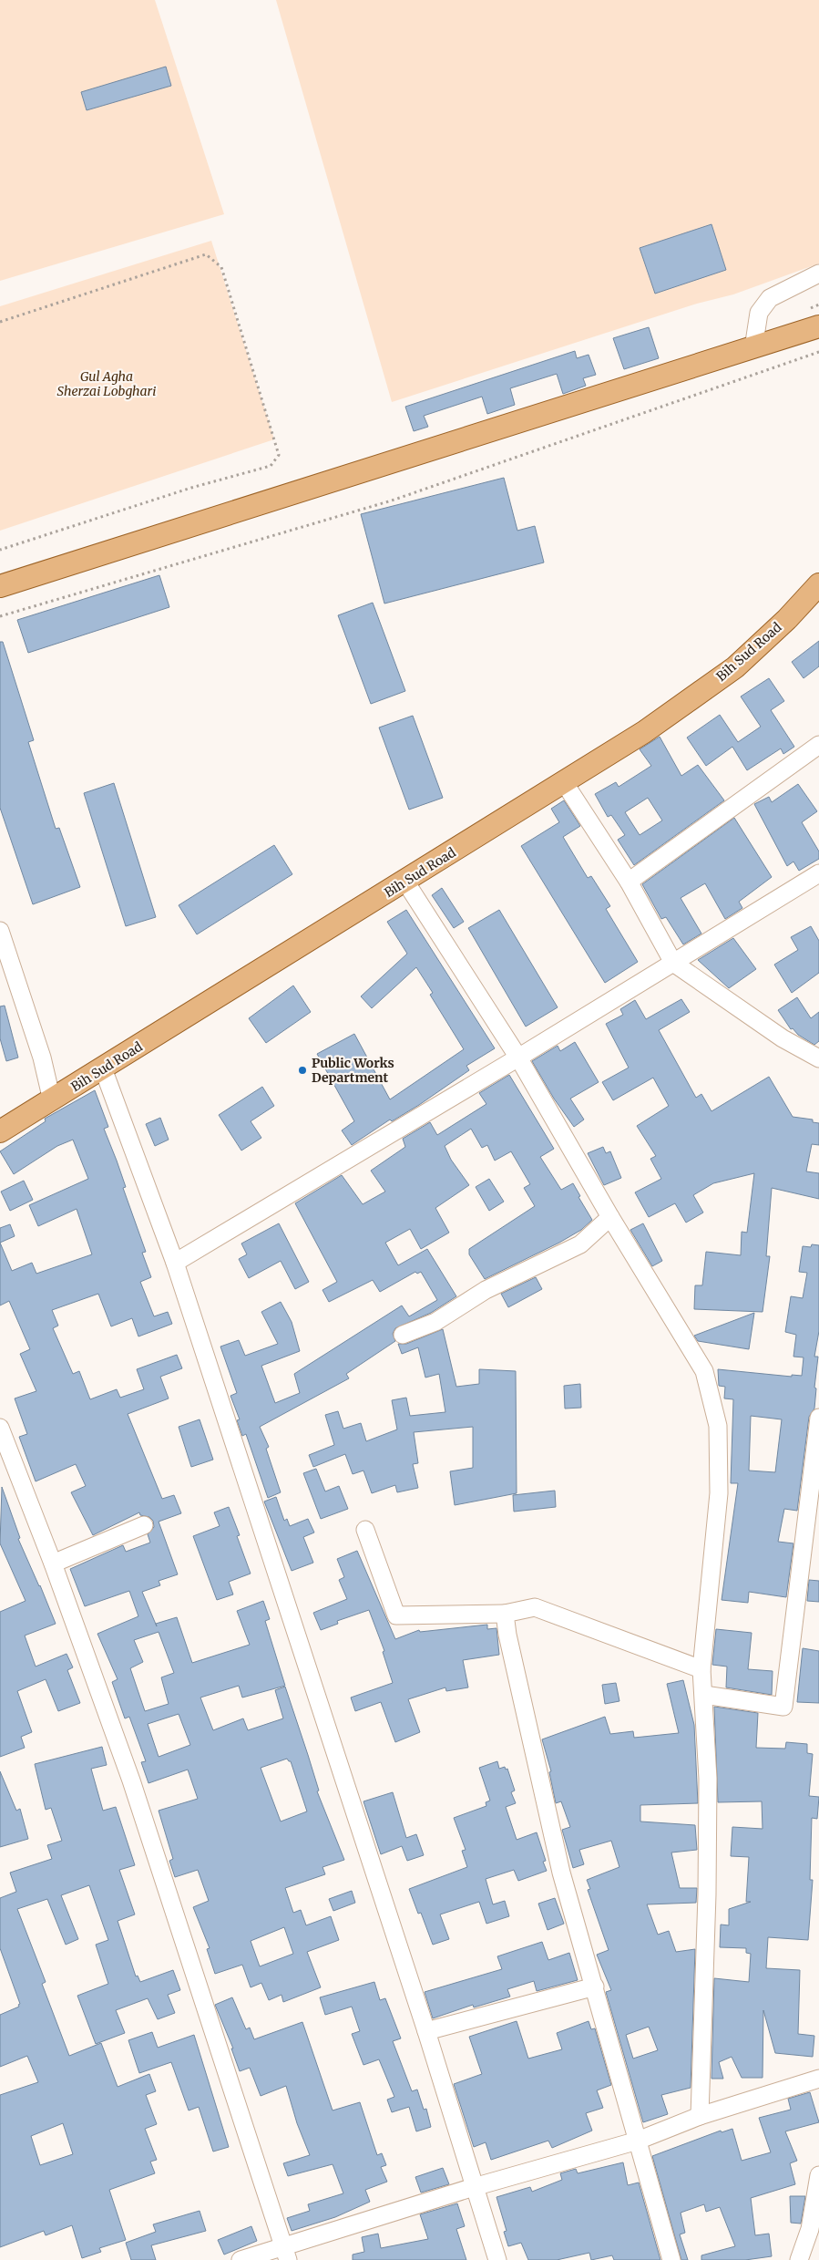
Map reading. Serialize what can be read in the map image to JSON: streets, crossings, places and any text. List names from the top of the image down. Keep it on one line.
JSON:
{"streets":{"main road":["Bih Sud Road"]},"parks":["Gul Agha Sherzai Lobghari"],"places":["Public Works Department"]}
